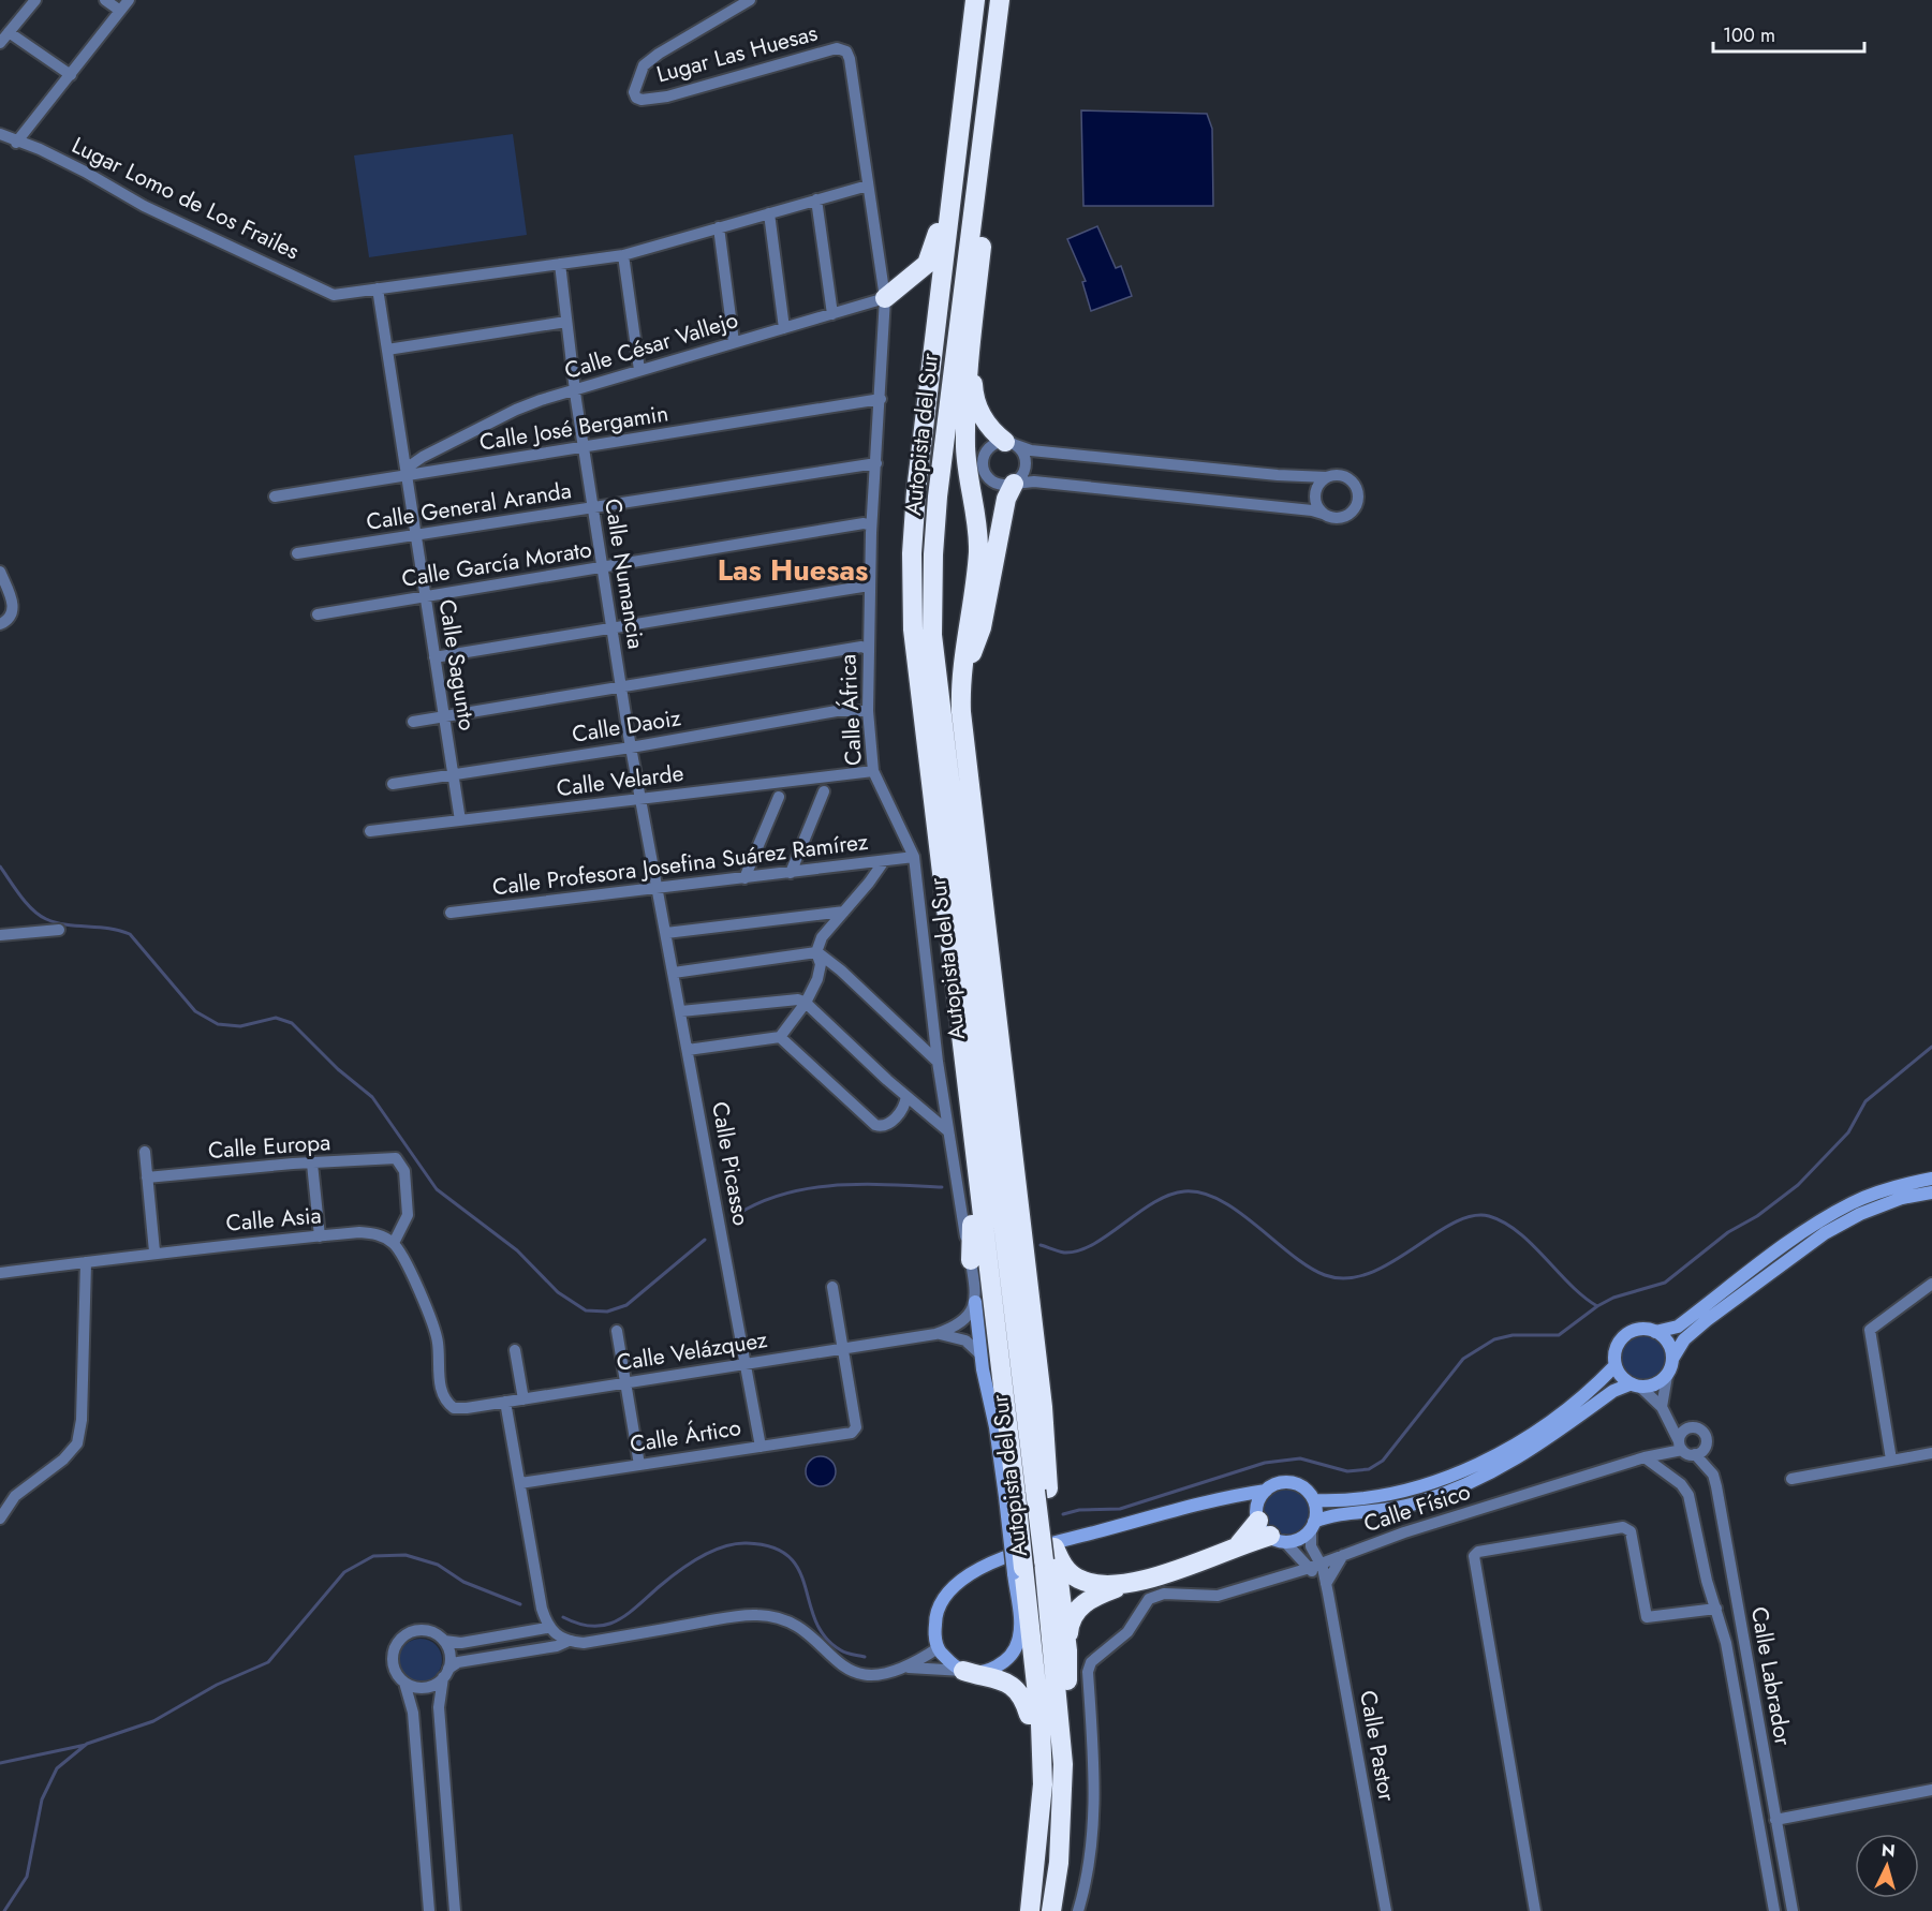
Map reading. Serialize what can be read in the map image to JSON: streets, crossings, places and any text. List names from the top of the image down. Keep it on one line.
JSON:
{"streets":{"highway":["Autopista del Sur"],"street":["Lugar Las Huesas","Lugar Lomo de Los Frailes","Calle César Vallejo","Calle José Bergamin","Calle General Aranda","Calle García Morato","Calle Numancia","Calle Sagunto","Calle África","Calle Daoiz","Calle Velarde","Calle Profesora Josefina Suárez Ramírez","Calle Europa","Calle Picasso","Calle Asia","Calle Velázquez","Calle Ártico","Calle Físico","Calle Labrador","Calle Pastor"]},"crossings":[["Lugar Las Huesas","Calle África"],["Lugar Lomo de Los Frailes","Calle Sagunto"],["Calle César Vallejo","Calle José Bergamin"],["Calle César Vallejo","Calle Numancia"],["Calle César Vallejo","Calle Sagunto"],["Calle César Vallejo","Calle África"],["Calle José Bergamin","Calle Numancia"],["Calle José Bergamin","Calle Sagunto"],["Calle José Bergamin","Calle África"],["Calle General Aranda","Calle Numancia"],["Calle General Aranda","Calle Sagunto"],["Calle General Aranda","Calle África"],["Calle García Morato","Calle Numancia"],["Calle García Morato","Calle Sagunto"],["Calle García Morato","Calle África"],["Calle Numancia","Calle Daoiz"],["Calle Numancia","Calle Velarde"],["Calle Numancia","Calle Profesora Josefina Suárez Ramírez"],["Calle Numancia","Calle Picasso"],["Calle Sagunto","Calle Daoiz"],["Calle Sagunto","Calle Velarde"],["Calle África","Calle Daoiz"],["Calle África","Calle Velarde"],["Calle África","Calle Profesora Josefina Suárez Ramírez"],["Calle África","Calle Velázquez"],["Calle Profesora Josefina Suárez Ramírez","Calle Picasso"],["Calle Europa","Calle Asia"],["Calle Europa","Calle Velázquez"],["Calle Picasso","Calle Velázquez"],["Calle Picasso","Calle Ártico"],["Calle Asia","Calle Velázquez"],["Calle Velázquez","Calle Ártico"],["Calle Físico","Calle Labrador"],["Calle Físico","Calle Pastor"]],"districts":["Las Huesas"],"scale_bar":"100 m","north":"top"}
